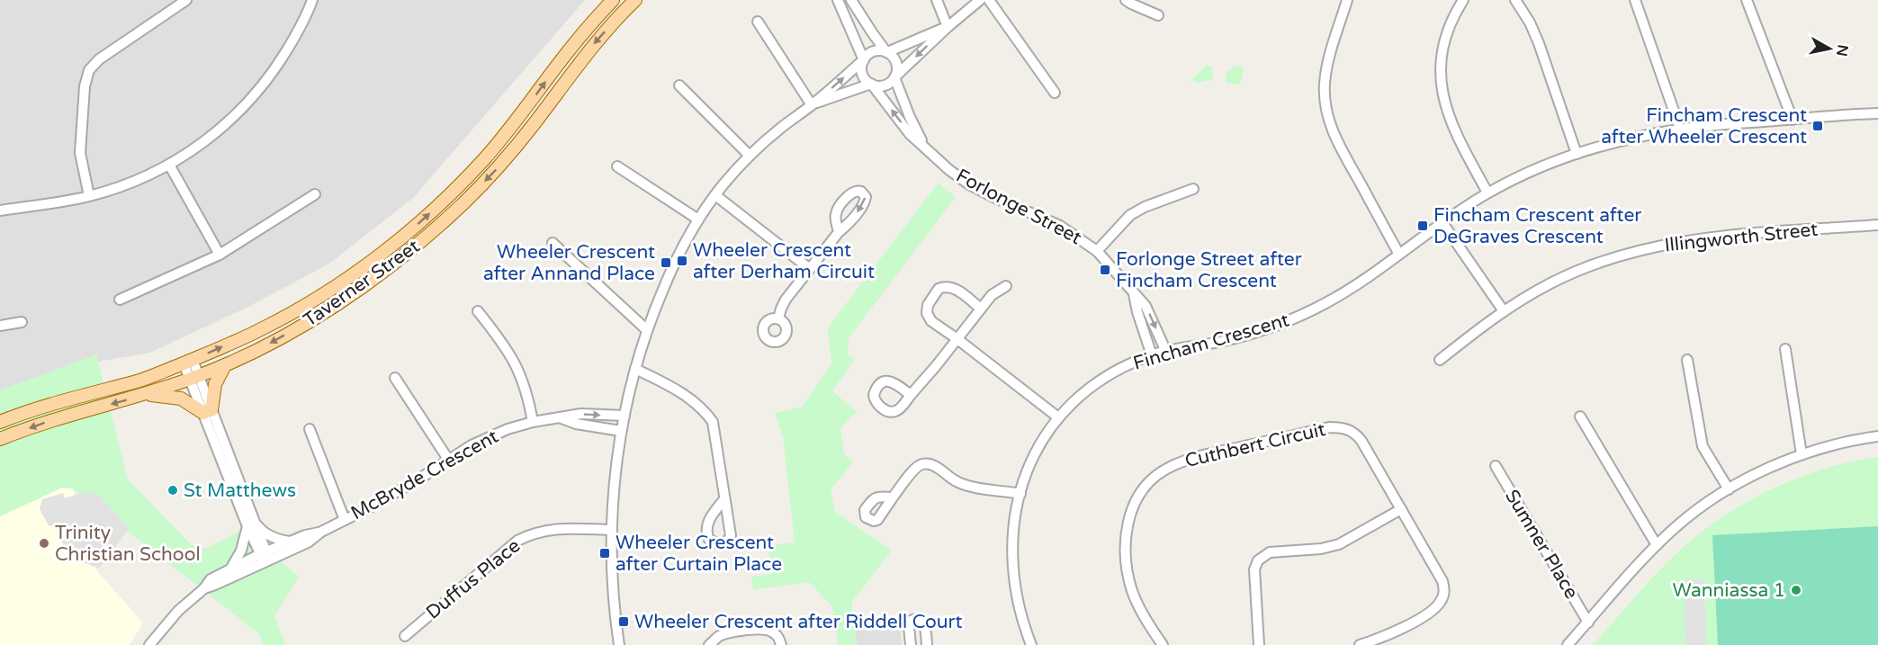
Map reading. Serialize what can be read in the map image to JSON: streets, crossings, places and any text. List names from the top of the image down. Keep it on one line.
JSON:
{"streets":{"main road":["Taverner Street"],"street":["Forlonge Street","Illingworth Street","Fincham Crescent","Cuthbert Circuit","McBryde Crescent","Sumner Place","Duffus Place"]},"crossings":[["Forlonge Street","Fincham Crescent"]],"places":{"transit":["Fincham Crescent after Wheeler Crescent","Fincham Crescent after DeGraves Crescent","Wheeler Crescent after Derham Circuit","Wheeler Crescent after Annand Place","Forlonge Street after Fincham Crescent","Wheeler Crescent after Curtain Place","Wheeler Crescent after Riddell Court"],"other":["St Matthews","Trinity Christian School","Wanniassa 1"]},"north":"right"}
